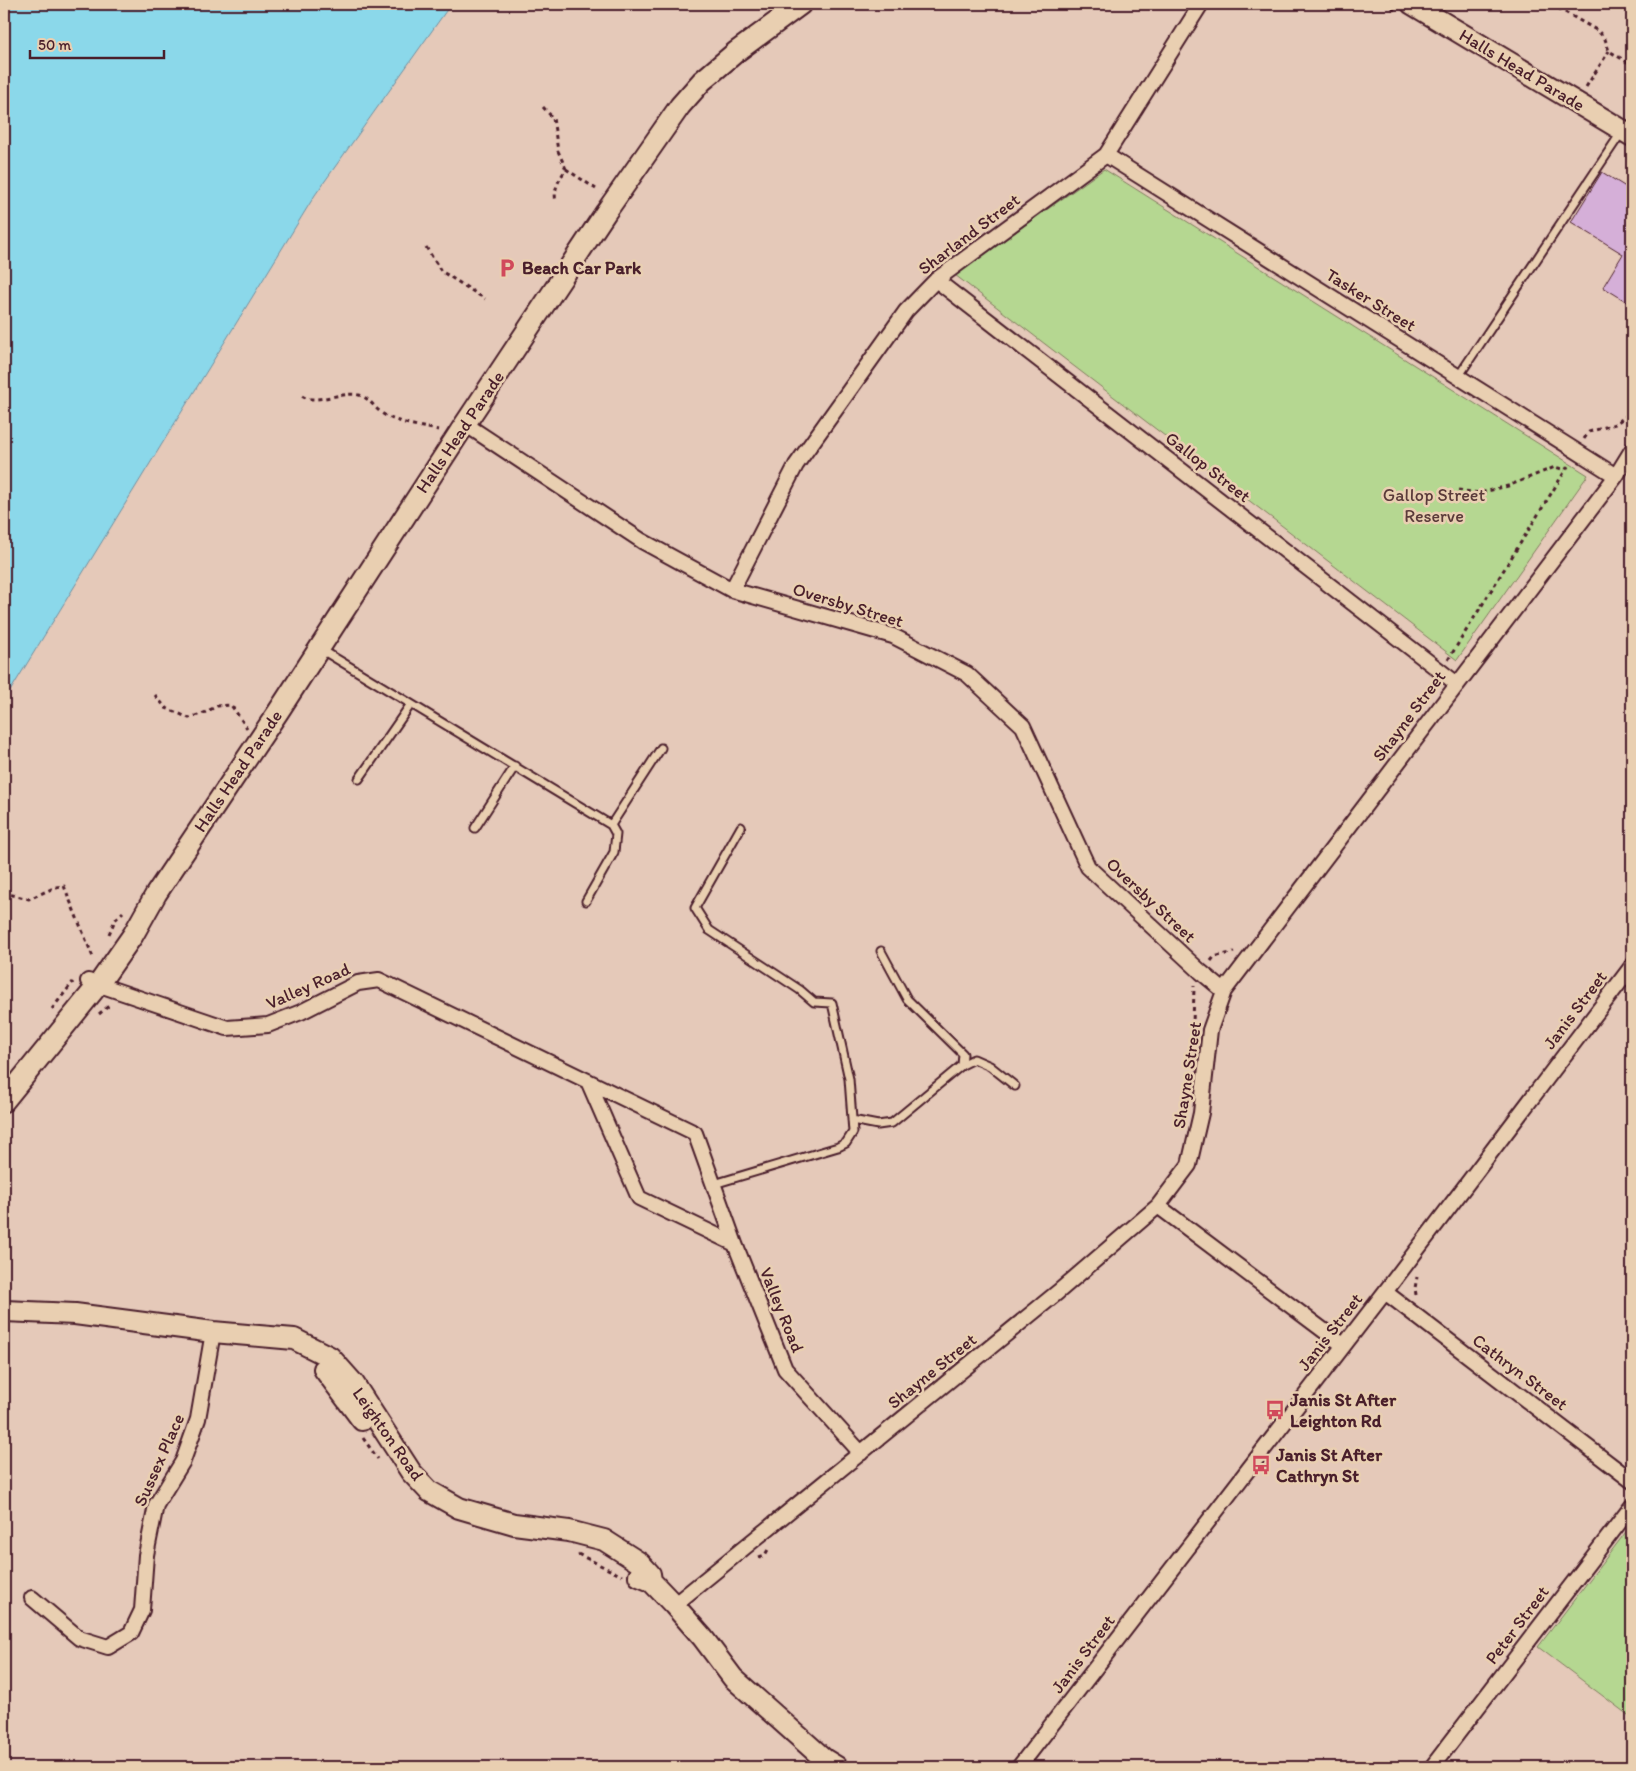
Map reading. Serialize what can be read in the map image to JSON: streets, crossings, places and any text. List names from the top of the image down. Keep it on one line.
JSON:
{"streets":{"street":["Halls Head Parade","Sharland Street","Tasker Street","Gallop Street","Oversby Street","Shayne Street","Valley Road","Janis Street","Cathryn Street","Leighton Road","Sussex Place","Peter Street"]},"crossings":[["Halls Head Parade","Oversby Street"],["Halls Head Parade","Valley Road"],["Sharland Street","Tasker Street"],["Sharland Street","Gallop Street"],["Sharland Street","Oversby Street"],["Tasker Street","Shayne Street"],["Gallop Street","Shayne Street"],["Oversby Street","Shayne Street"],["Shayne Street","Valley Road"],["Shayne Street","Leighton Road"],["Janis Street","Cathryn Street"],["Leighton Road","Sussex Place"]],"parks":["Gallop Street Reserve"],"places":{"parking":["Beach Car Park"],"bus stop":["Janis St After Leighton Rd","Janis St After Cathryn St"]},"scale_bar":"50 m"}
